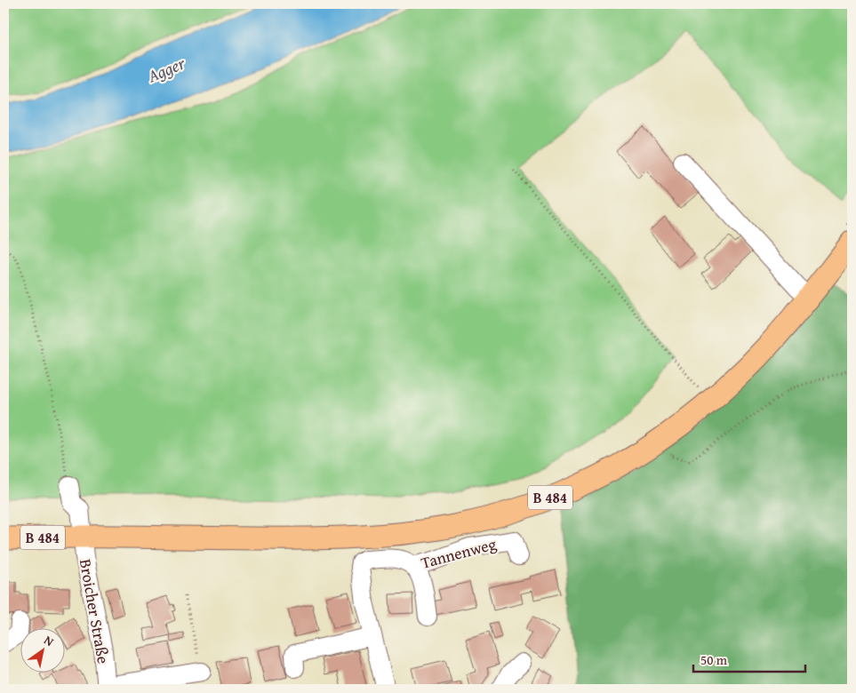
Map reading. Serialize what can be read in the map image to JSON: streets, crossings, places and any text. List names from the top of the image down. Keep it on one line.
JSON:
{"streets":{"main road":["B 484"],"street":["Tannenweg","Broicher Straße"]},"crossings":[["B 484","Broicher Straße"]],"water":["Agger"],"scale_bar":"50 m","north":"top right"}
